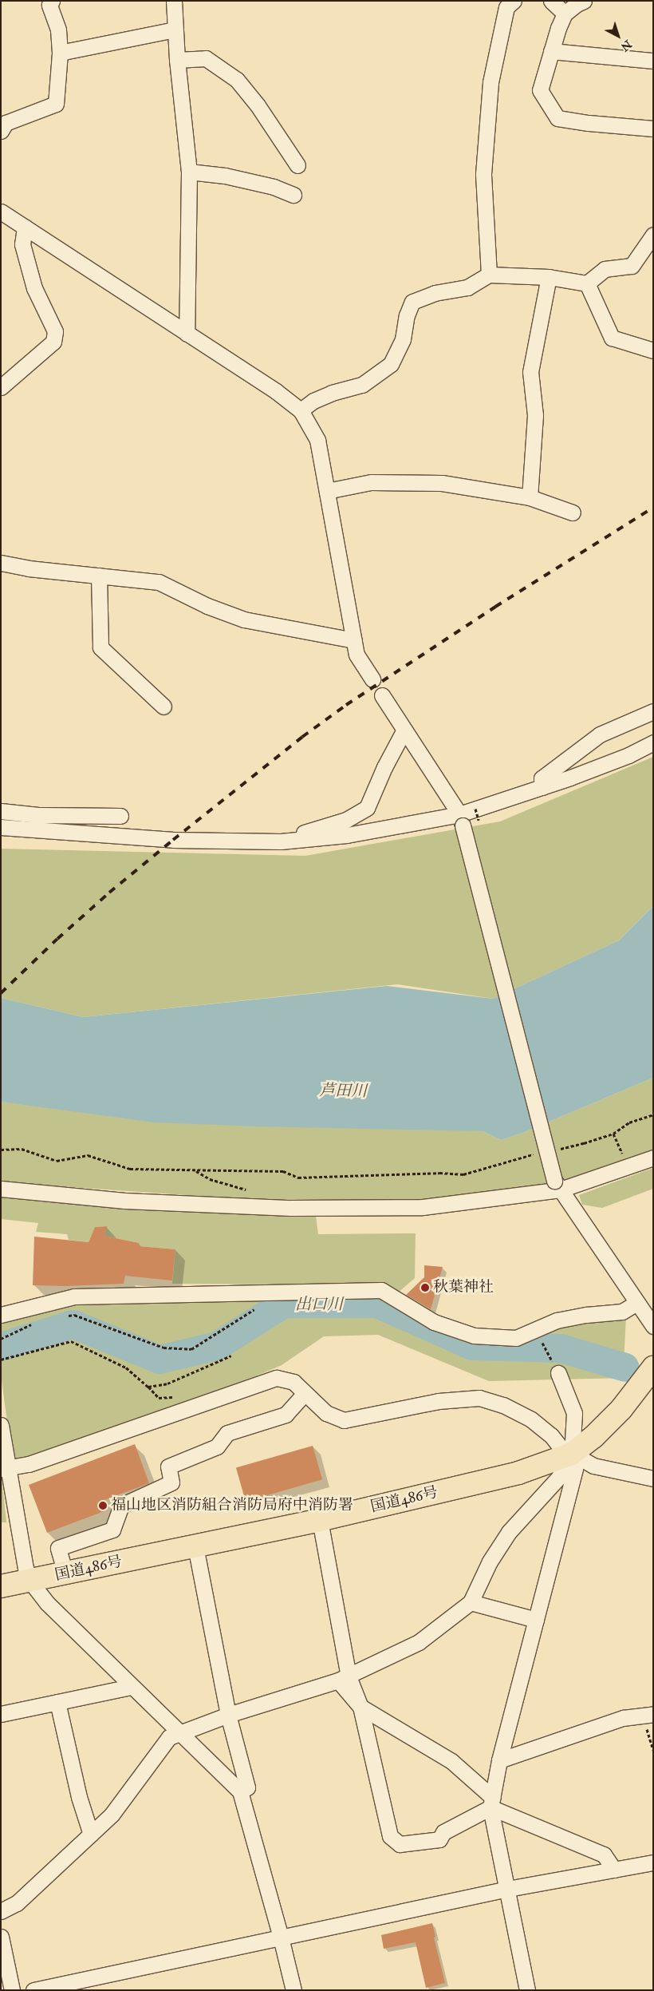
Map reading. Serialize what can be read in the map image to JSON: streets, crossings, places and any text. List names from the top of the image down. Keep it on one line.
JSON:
{"streets":{"highway":["国道486号"]},"water":["芦田川","出口川"],"places":["秋葉神社","福山地区消防組合消防局府中消防署"],"north":"bottom right"}
